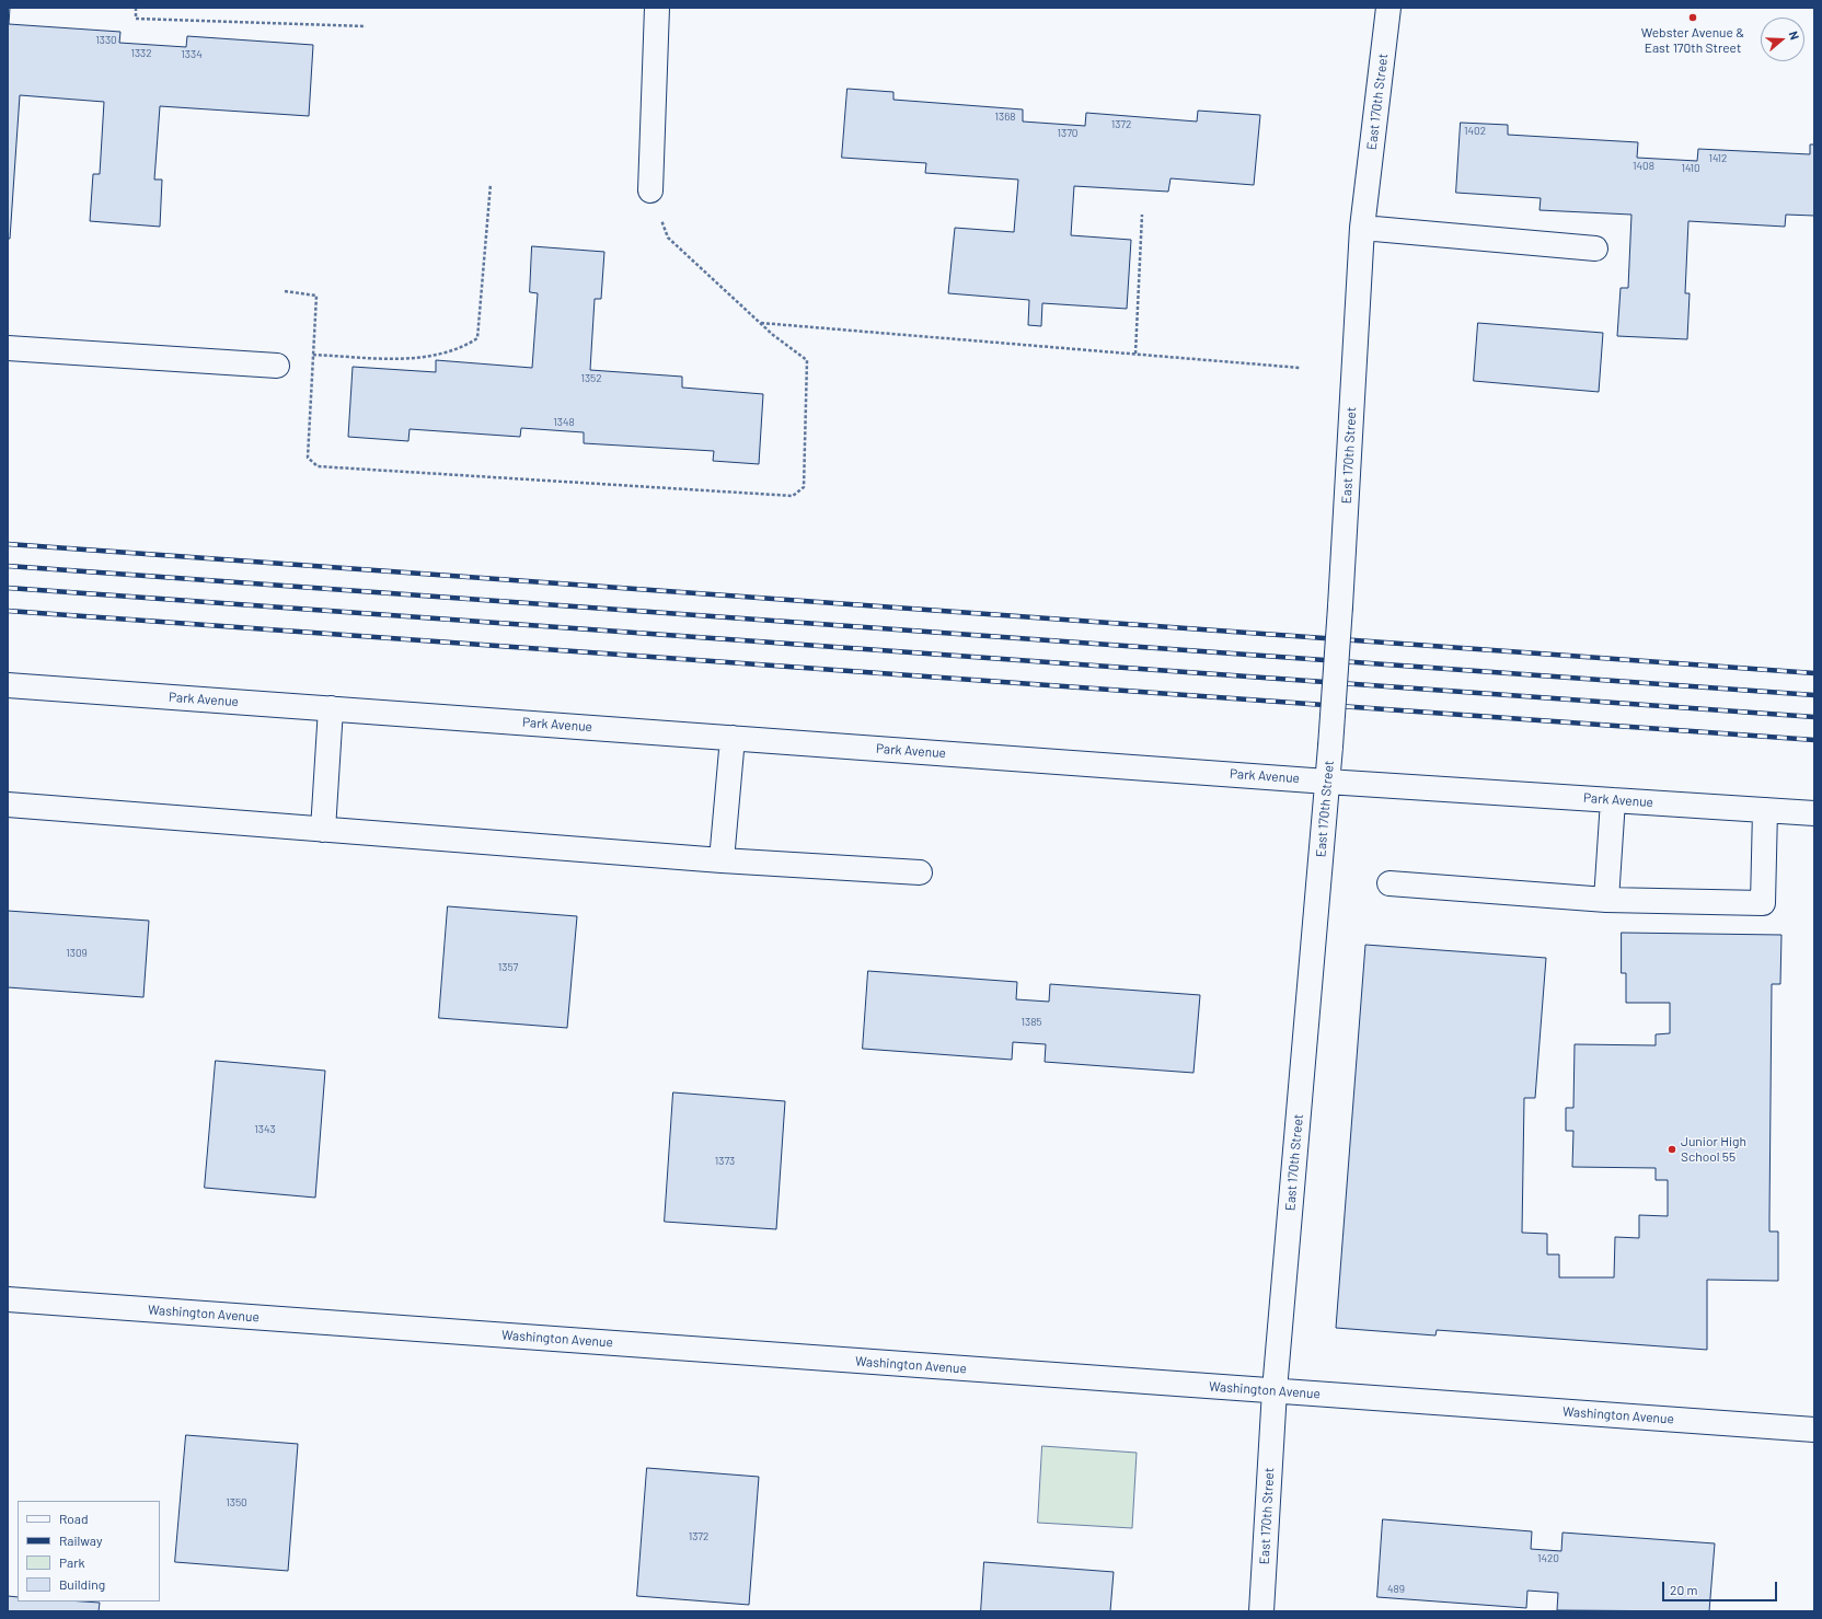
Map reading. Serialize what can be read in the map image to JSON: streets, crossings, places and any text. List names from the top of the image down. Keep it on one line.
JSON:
{"streets":{"street":["East 170th Street","Park Avenue","Washington Avenue"]},"crossings":[["East 170th Street","Park Avenue"],["East 170th Street","Washington Avenue"]],"places":["Webster Avenue & East 170th Street","Junior High School 55"],"house_numbers":["1330","1332","1334","1368","1372","1402","1370","1412","1408","1410","1352","1348","1309","1357","1385","1343","1373","1350","1372","1420","489"],"legend":["Road","Railway","Park","Building"],"scale_bar":"20 m","north":"right"}
